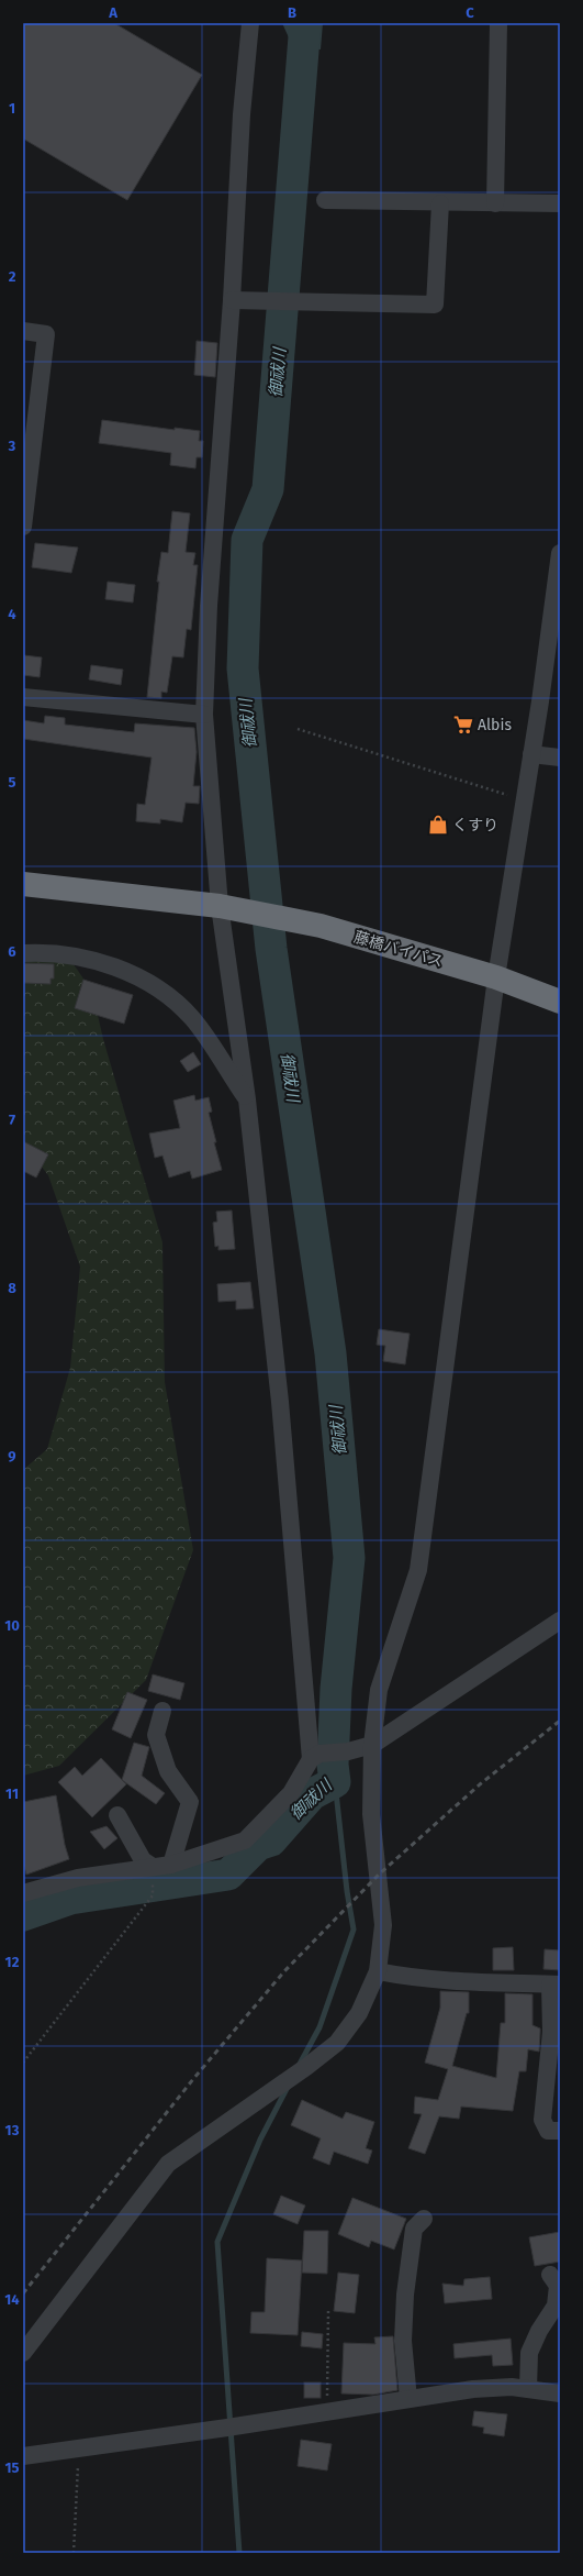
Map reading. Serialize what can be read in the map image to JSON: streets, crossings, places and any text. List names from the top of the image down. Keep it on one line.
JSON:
{"streets":{"highway":["藤橋バイパス"]},"water":["御祓川"],"places":{"supermarket":["Albis"],"shop":["くすり"]},"grid":{"columns":["A","B","C"],"rows":["1","2","3","4","5","6","7","8","9","10","11","12","13","14","15"]}}
